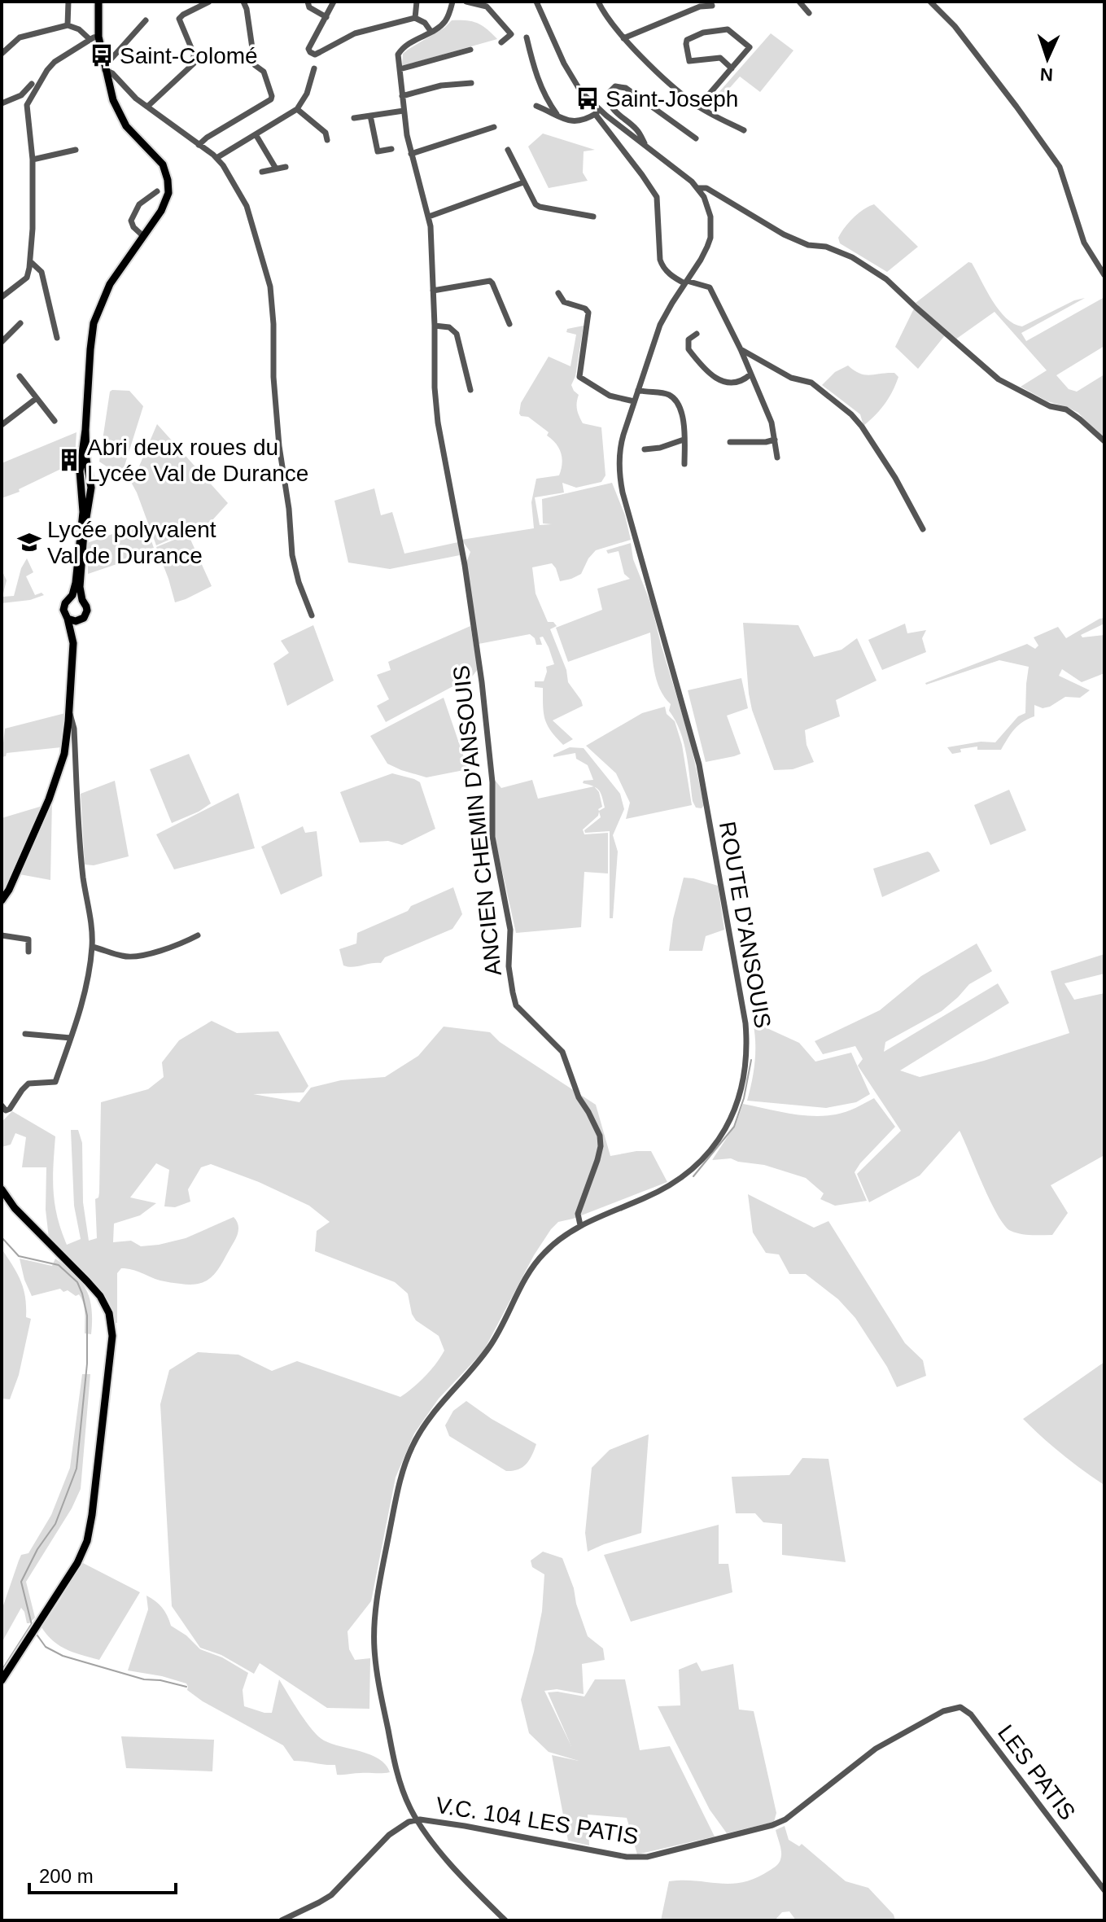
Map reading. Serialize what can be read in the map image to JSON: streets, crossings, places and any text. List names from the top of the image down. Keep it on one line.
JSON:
{"streets":{"street":["ANCIEN CHEMIN D'ANSOUIS","ROUTE D'ANSOUIS","LES PATIS","V.C. 104 LES PATIS"]},"crossings":[["ANCIEN CHEMIN D'ANSOUIS","ROUTE D'ANSOUIS"],["ROUTE D'ANSOUIS","V.C. 104 LES PATIS"],["LES PATIS","V.C. 104 LES PATIS"]],"places":{"bus stop":["Saint-Colomé","Saint-Joseph"],"building":["Abri deux roues du Lycée Val de Durance"],"school or university":["Lycée polyvalent Val de Durance"]},"scale_bar":"200 m","north":"bottom"}
